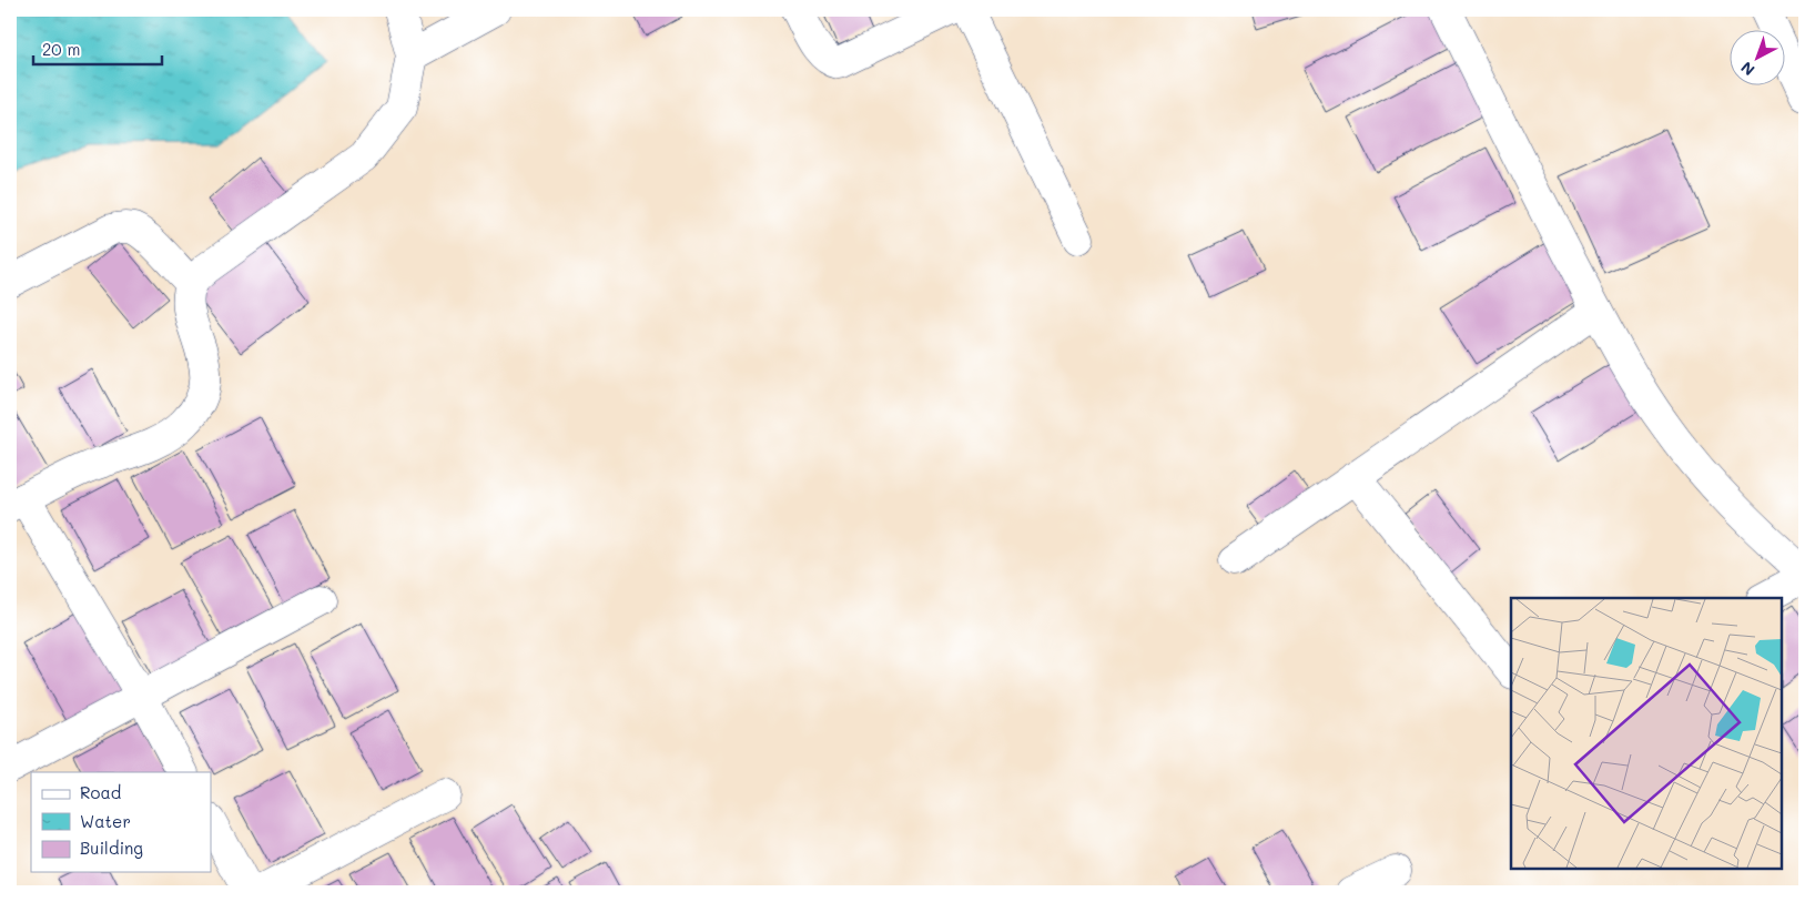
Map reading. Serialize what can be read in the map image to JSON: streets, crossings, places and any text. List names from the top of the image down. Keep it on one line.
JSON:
{"legend":["Road","Water","Building"],"scale_bar":"20 m","north":"bottom left"}
